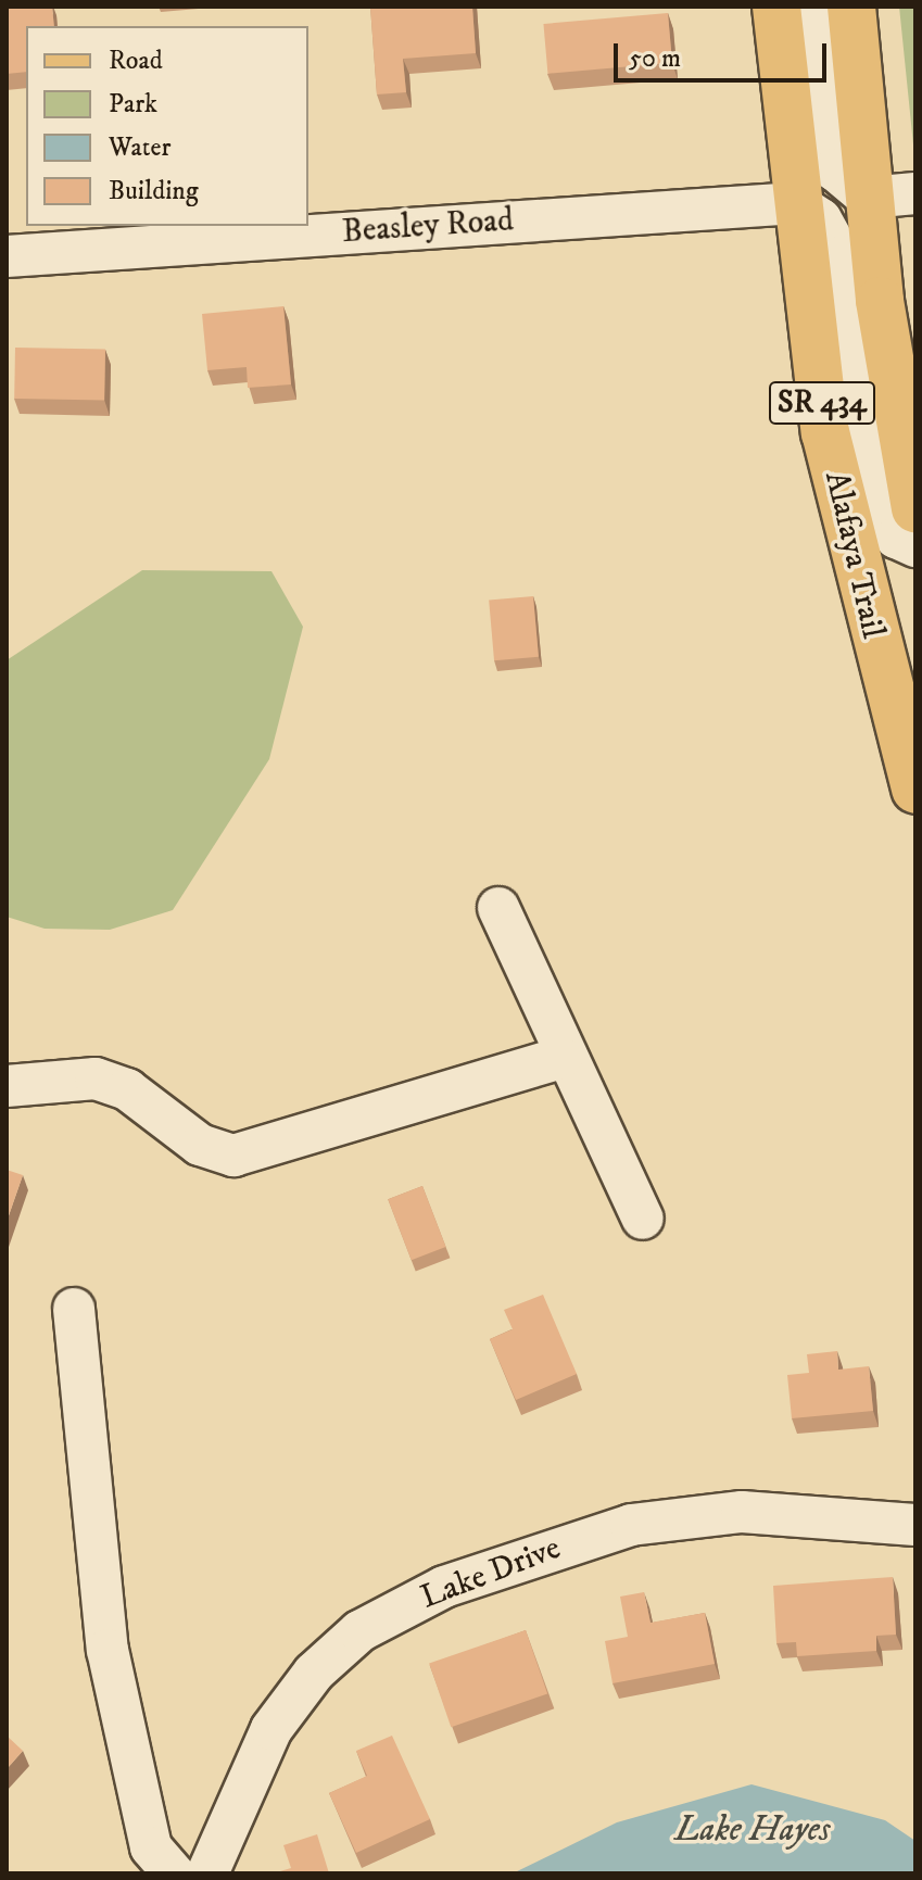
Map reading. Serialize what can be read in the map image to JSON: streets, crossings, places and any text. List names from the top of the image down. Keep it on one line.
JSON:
{"streets":{"main road":["SR 434","Alafaya Trail"],"street":["Beasley Road","Lake Drive"]},"crossings":[["Beasley Road","Alafaya Trail"]],"water":["Lake Hayes"],"legend":["Road","Park","Water","Building"],"scale_bar":"50 m"}
